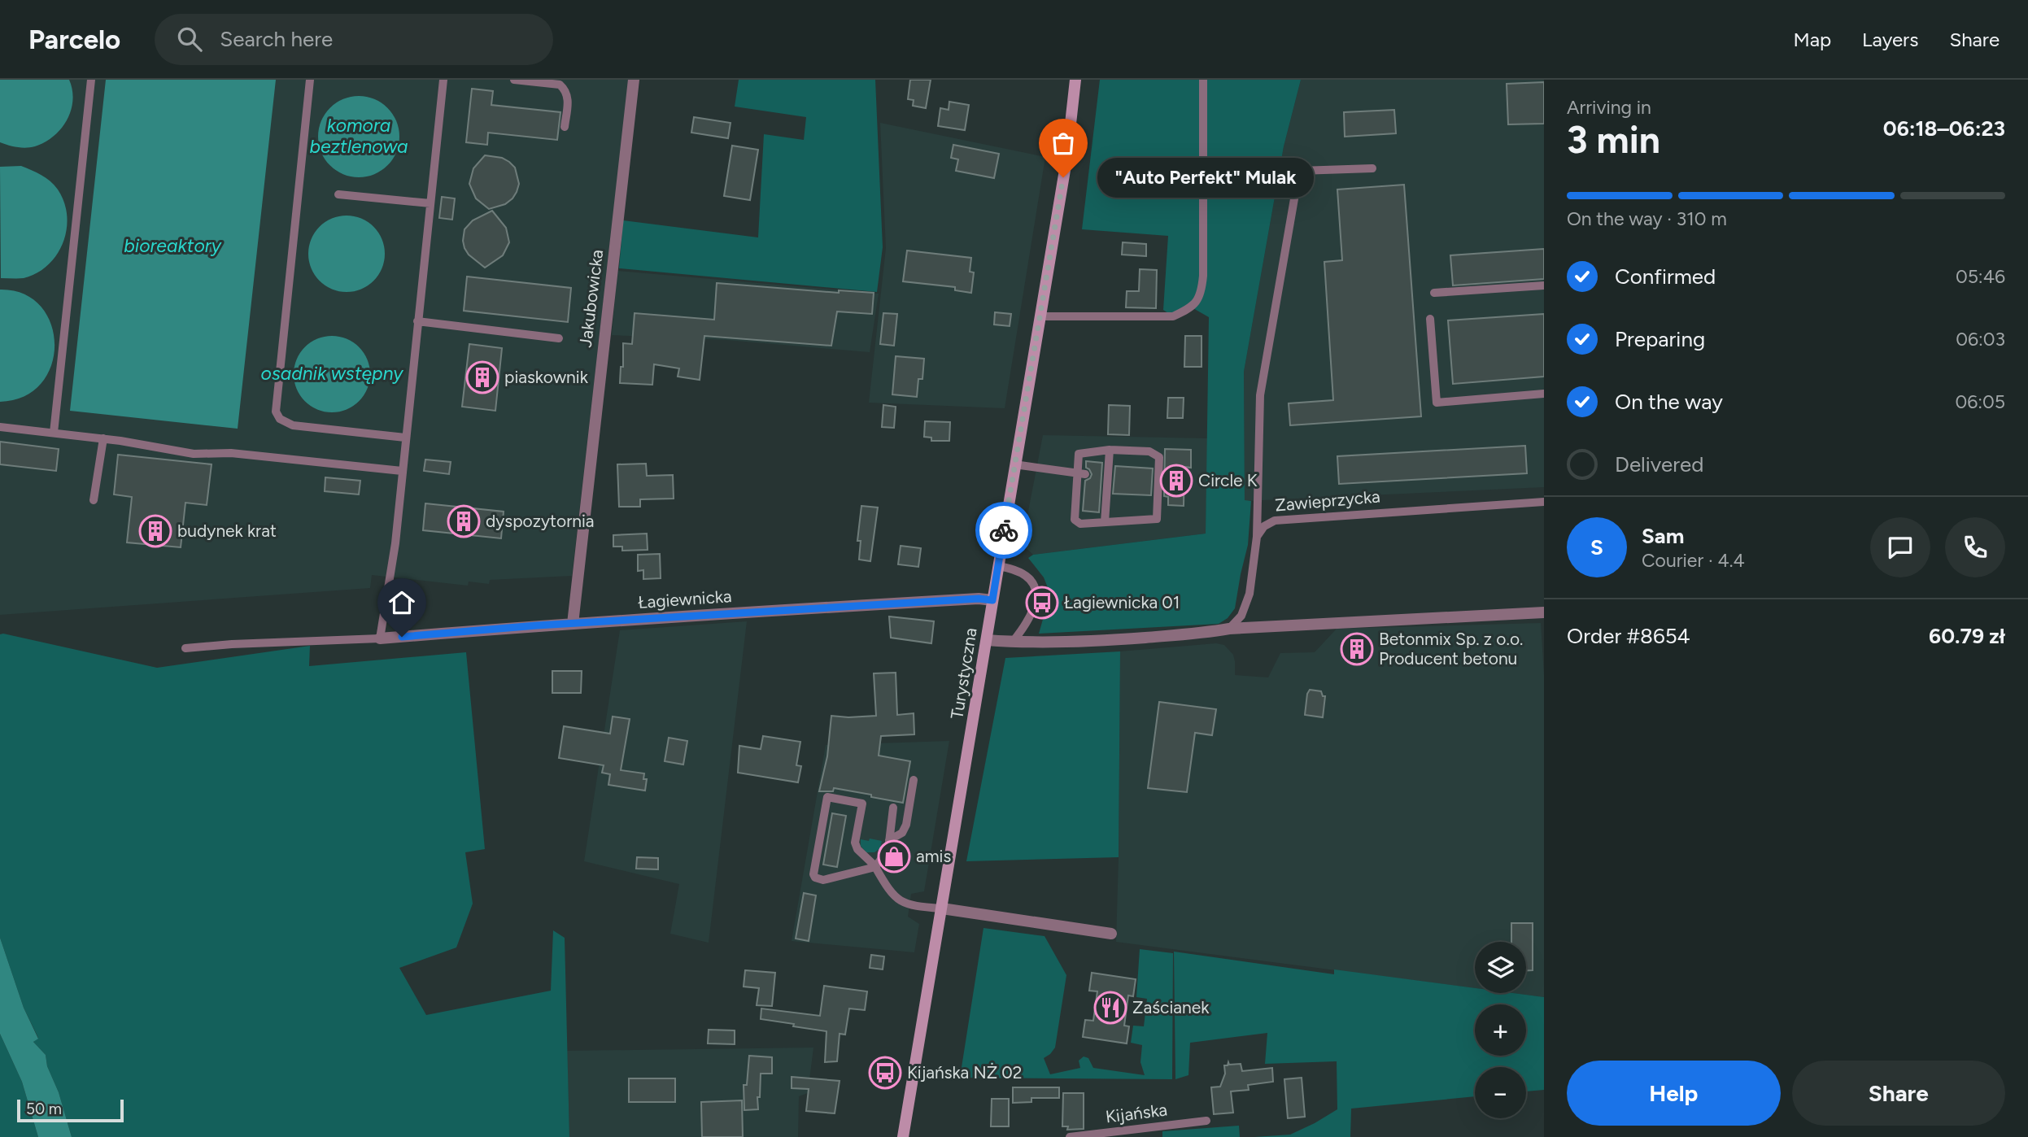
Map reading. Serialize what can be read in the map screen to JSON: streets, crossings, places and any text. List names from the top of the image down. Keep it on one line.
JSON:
{"streets":{"main road":["Turystyczna"],"street":["Jakubowicka","Łagiewnicka"],"lane":["Zawieprzycka","Kijańska"]},"crossings":[["Jakubowicka","Łagiewnicka"],["Łagiewnicka","Turystyczna"]],"water":["komora beztlenowa","bioreaktory","osadnik wstępny"],"places":{"other":["\"Auto Perfekt\" Mulak"],"building":["piaskownik","Circle K","dyspozytornia","budynek krat","Betonmix Sp. z o.o. Producent betonu"],"bus stop":["Łagiewnicka 01","Kijańska NŻ 02"],"shop":["amis"],"restaurant":["Zaścianek"]},"scale_bar":"50 m","page":{"header":"Parcelo","search":"Search here","nav":["Map","Layers","Share"],"heading":["3 min","Arriving in","06:18–06:23"],"panel":["Sam","Courier · 4.4","Order #8654","60.79 zł"],"bubble":"\"Auto Perfekt\" Mulak","bar":"On the way · 310 m","list":[["Confirmed","05:46"],["Preparing","06:03"],["On the way","06:05"],"Delivered"],"round":"S","map_buttons":["+","−"],"buttons":["Help","Share"],"scale":"50 m"}}
